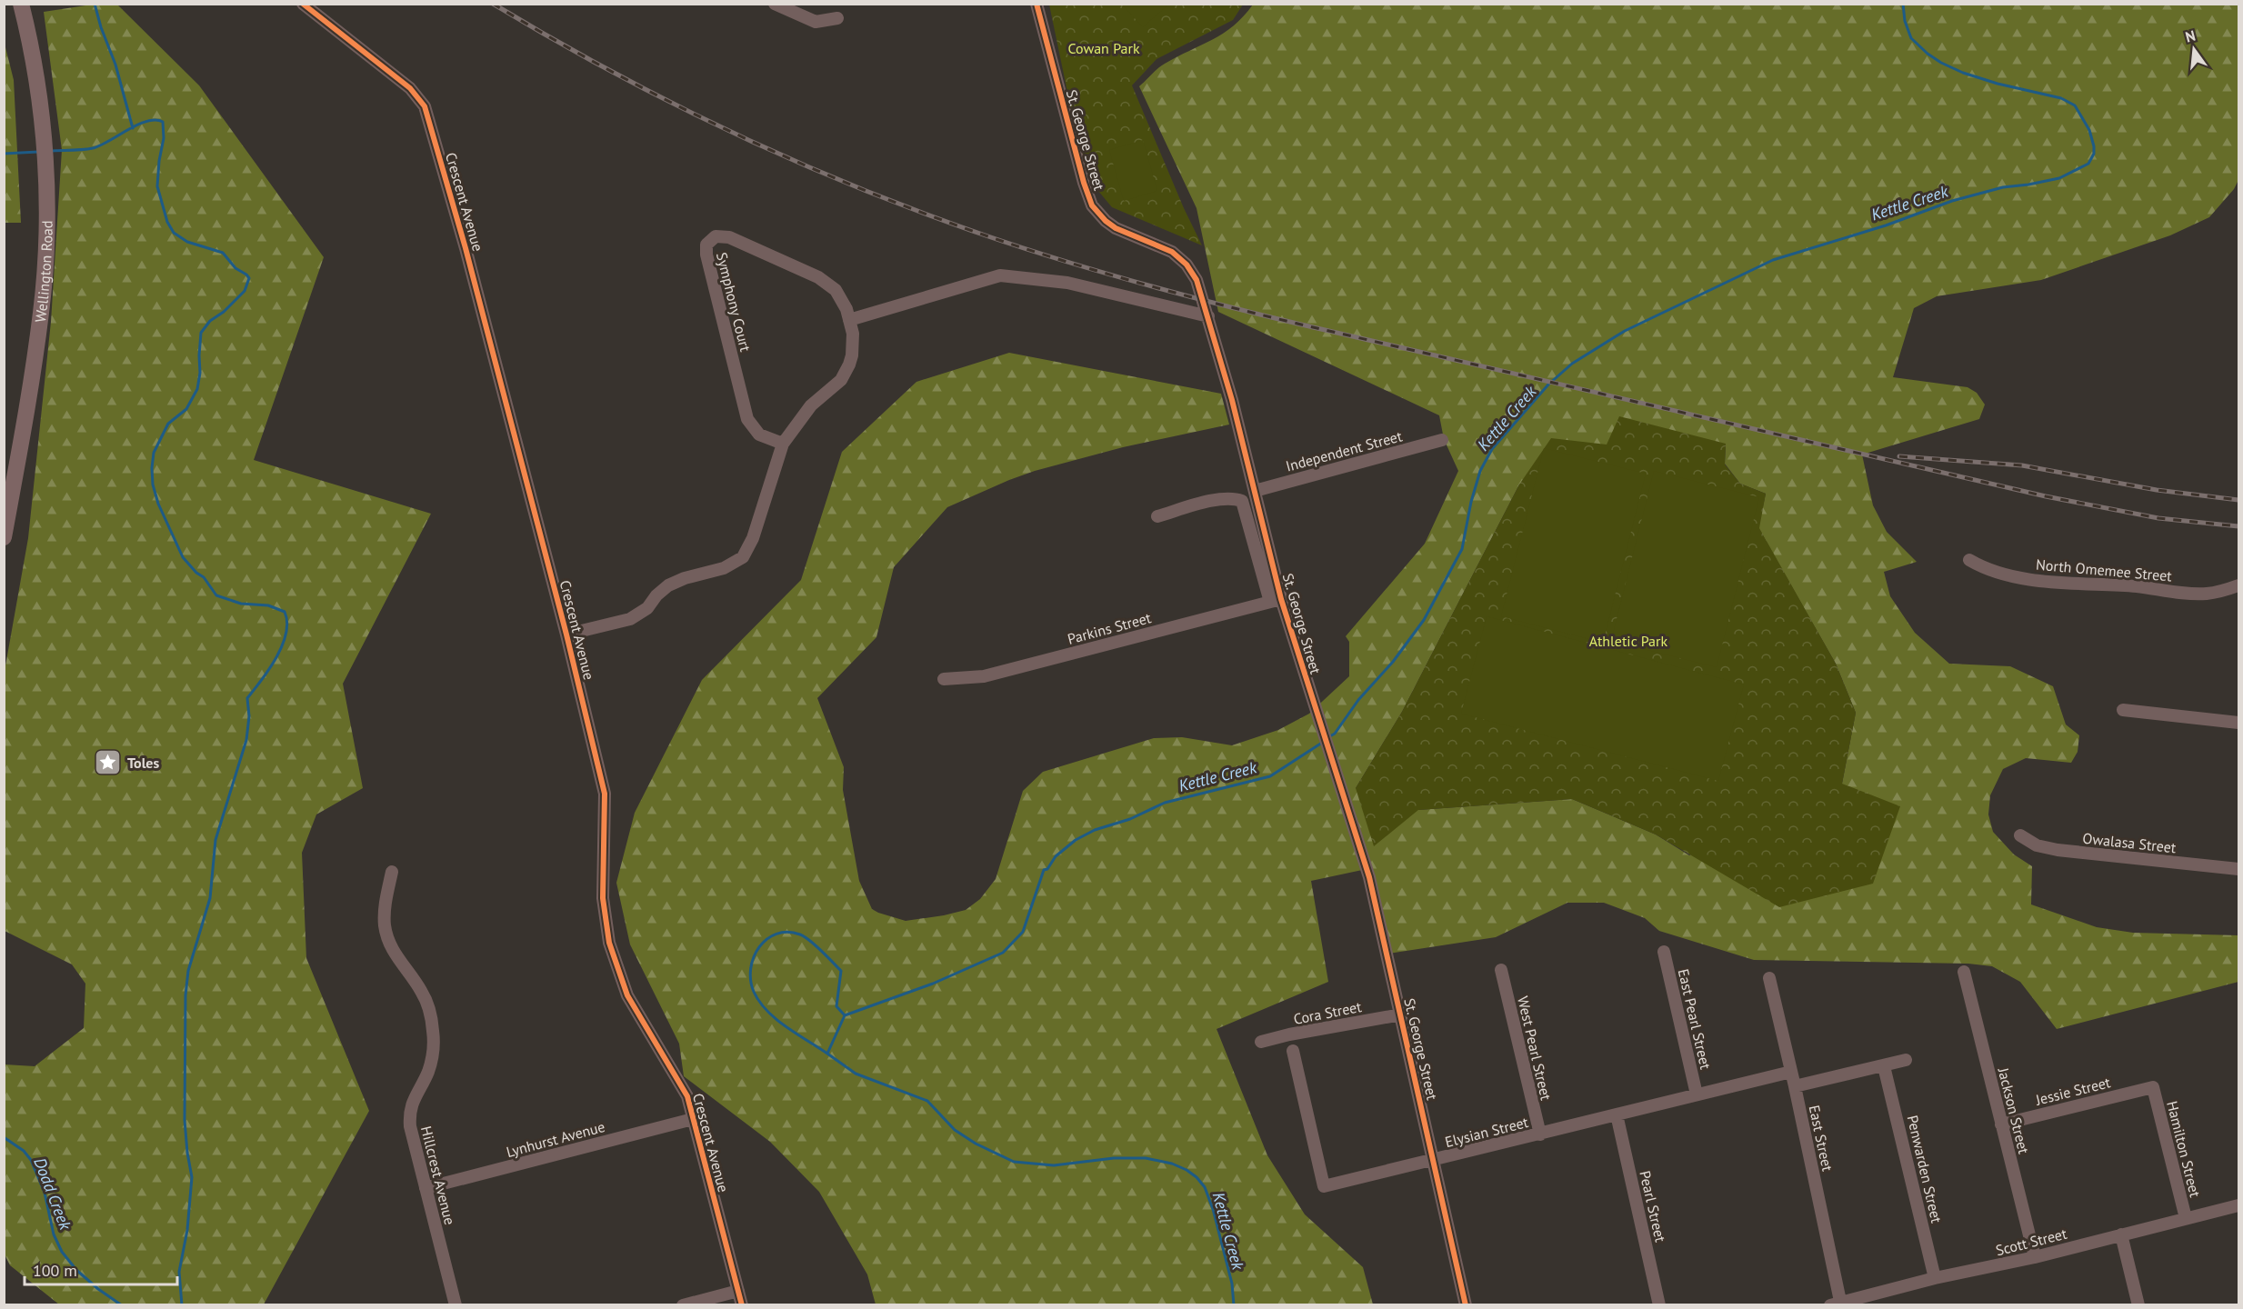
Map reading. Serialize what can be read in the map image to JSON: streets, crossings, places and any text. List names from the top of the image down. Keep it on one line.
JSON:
{"streets":{"main road":["Wellington Road"],"street":["St. George Street","Crescent Avenue","Symphony Court","Independent Street","North Omemee Street","Parkins Street","Owalasa Street","Cora Street","East Pearl Street","West Pearl Street","Jessie Street","Jackson Street","Elysian Street","East Street","Lynhurst Avenue","Hamilton Street","Penwarden Street","Hillcrest Avenue","Pearl Street","Scott Street"]},"crossings":[["St. George Street","Independent Street"],["St. George Street","Parkins Street"],["St. George Street","Cora Street"],["St. George Street","Elysian Street"],["Crescent Avenue","Symphony Court"],["Crescent Avenue","Lynhurst Avenue"],["East Pearl Street","Elysian Street"],["West Pearl Street","Elysian Street"],["Jessie Street","Jackson Street"],["Jessie Street","Hamilton Street"],["Jackson Street","Scott Street"],["Elysian Street","East Street"],["Elysian Street","Pearl Street"],["East Street","Scott Street"],["Lynhurst Avenue","Hillcrest Avenue"],["Hamilton Street","Scott Street"],["Penwarden Street","Scott Street"]],"water":["Kettle Creek","Dodd Creek"],"parks":["Cowan Park","Athletic Park"],"places":{"place":["Toles"]},"scale_bar":"100 m","north":"top"}
